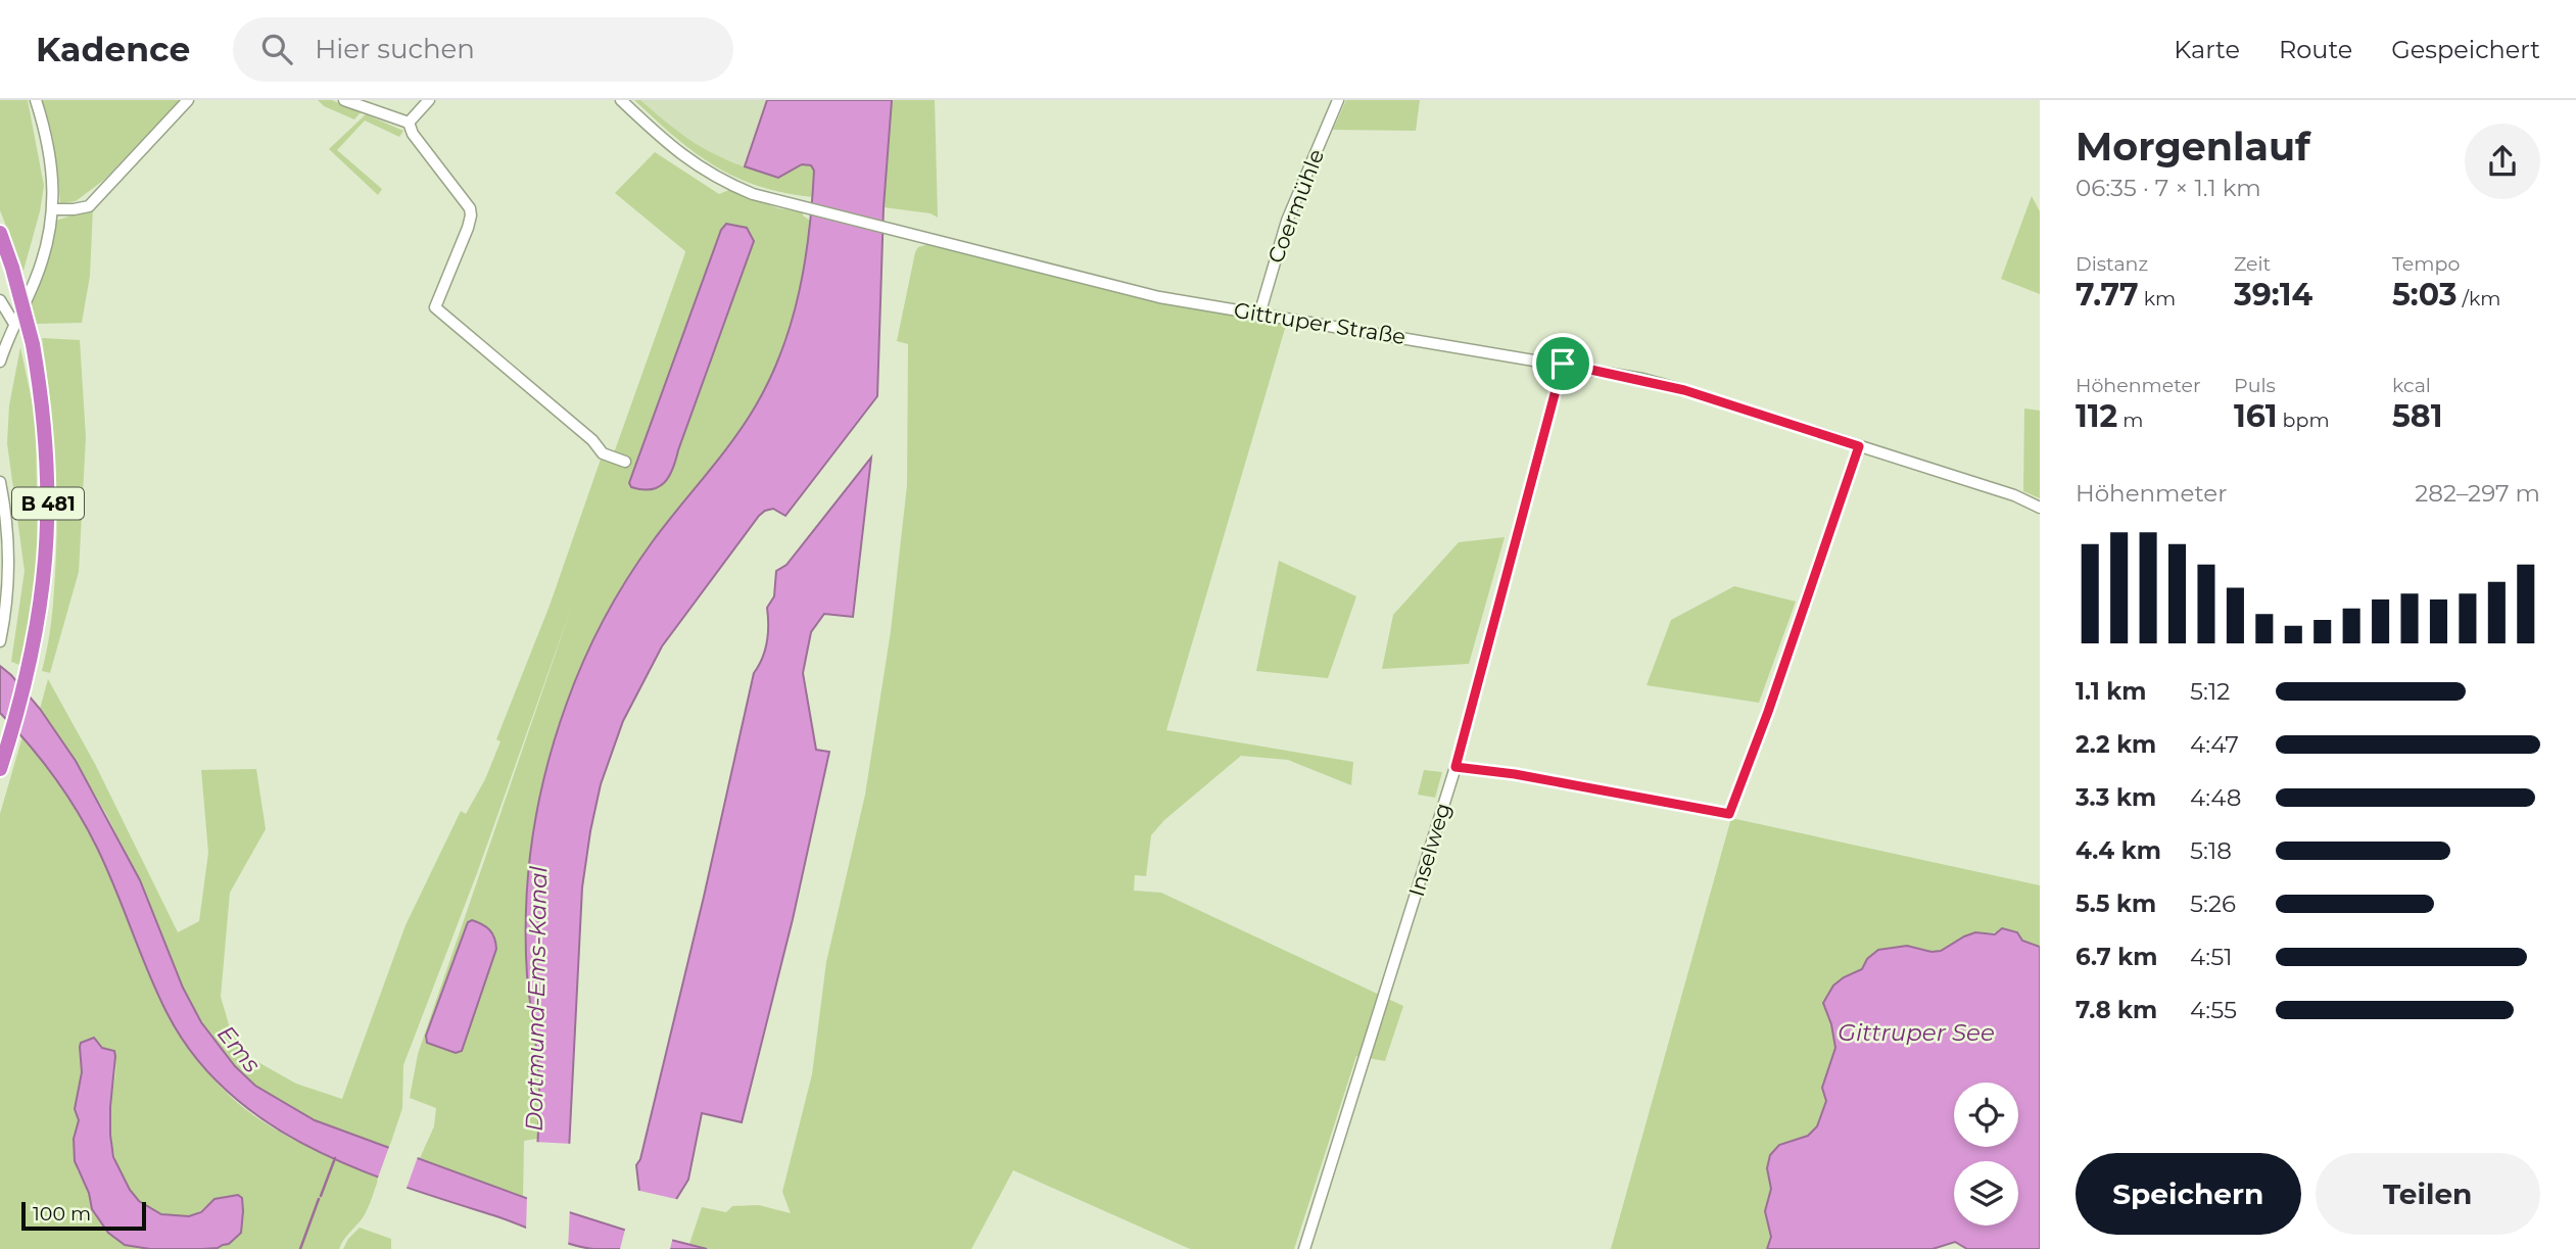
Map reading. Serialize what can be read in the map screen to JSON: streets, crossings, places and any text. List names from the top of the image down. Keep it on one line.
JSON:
{"streets":{"highway":["B 481"],"street":["Coermühle","Gittruper Straße","Inselweg"]},"crossings":[["Coermühle","Gittruper Straße"],["Gittruper Straße","Inselweg"]],"water":["Dortmund-Ems-Kanal","Gittruper See","Ems"],"scale_bar":"100 m","page":{"header":"Kadence","search":"Hier suchen","nav":["Karte","Route","Gespeichert"],"heading":["Morgenlauf","06:35 · 7 × 1.1 km"],"stats":[["Distanz","7.77 km"],["Zeit","39:14"],["Tempo","5:03 /km"],["Höhenmeter","112 m"],["Puls","161 bpm"],["kcal","581"]],"chart":["Höhenmeter","282–297 m"],"list":[{"name":"1.1 km","note":"5:12"},{"name":"2.2 km","note":"4:47"},{"name":"3.3 km","note":"4:48"},{"name":"4.4 km","note":"5:18"},{"name":"5.5 km","note":"5:26"},{"name":"6.7 km","note":"4:51"},{"name":"7.8 km","note":"4:55"}],"buttons":["Speichern","Teilen"],"scale":"100 m"}}
